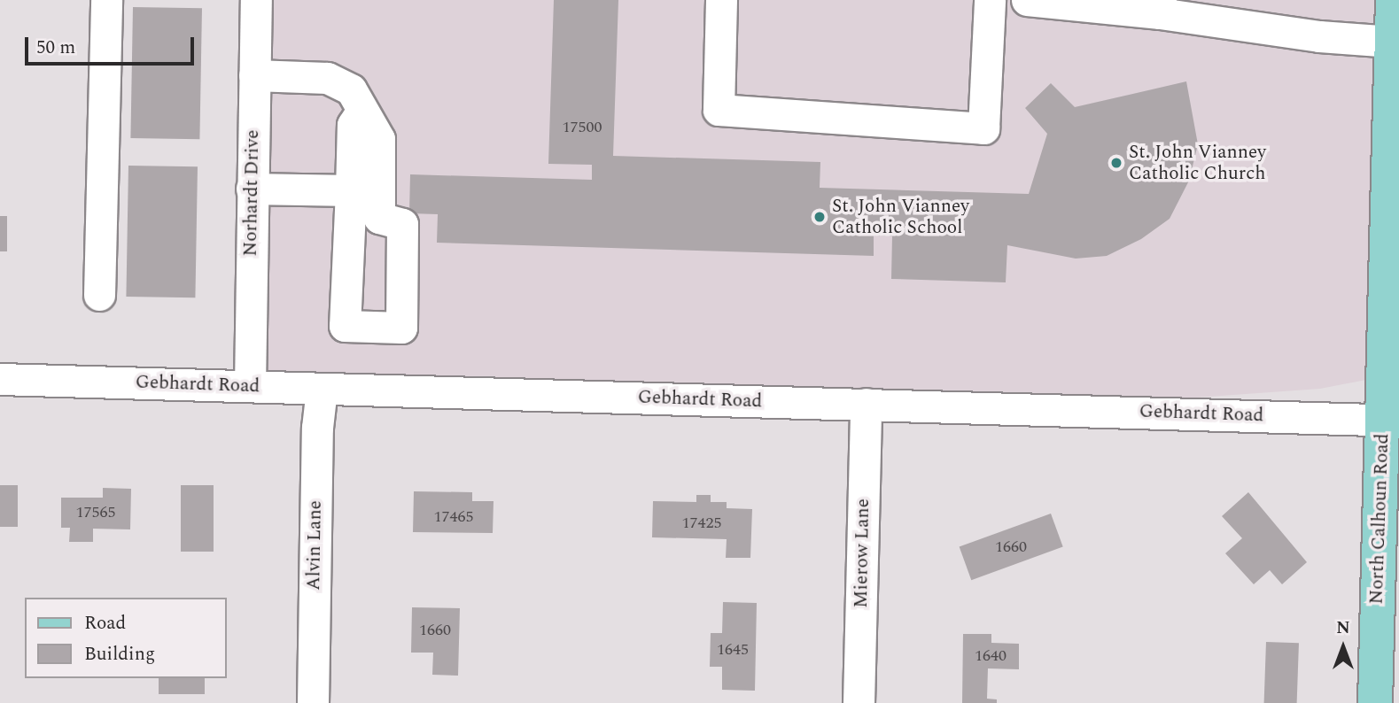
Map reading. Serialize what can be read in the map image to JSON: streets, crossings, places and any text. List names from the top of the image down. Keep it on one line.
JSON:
{"streets":{"main road":["North Calhoun Road"],"street":["Norhardt Drive","Gebhardt Road","Alvin Lane","Mierow Lane"]},"crossings":[["Norhardt Drive","Gebhardt Road"],["Gebhardt Road","North Calhoun Road"],["Gebhardt Road","Alvin Lane"],["Gebhardt Road","Mierow Lane"]],"places":["St. John Vianney Catholic Church","St. John Vianney Catholic School"],"house_numbers":["17500","17565","17465","17425","1660","1660","1645","1640"],"legend":["Road","Building"],"scale_bar":"50 m","north":"top"}
